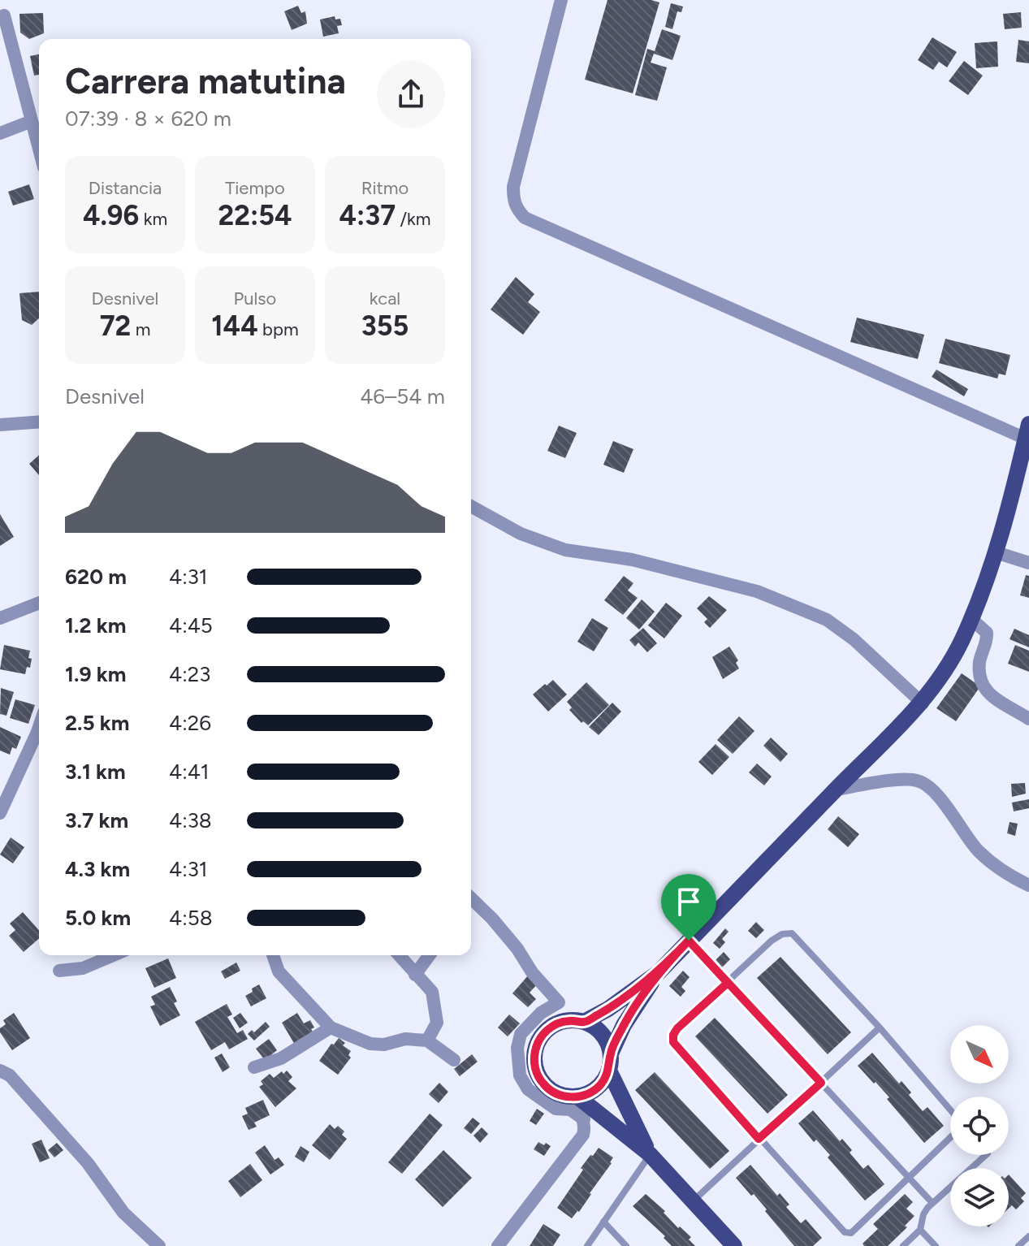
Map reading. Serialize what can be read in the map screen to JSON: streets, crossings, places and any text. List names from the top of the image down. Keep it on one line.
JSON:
{"north":"bottom right","page":{"heading":["Carrera matutina","07:39 · 8 × 620 m"],"stats":[["Distancia","4.96 km"],["Tiempo","22:54"],["Ritmo","4:37 /km"],["Desnivel","72 m"],["Pulso","144 bpm"],["kcal","355"]],"chart":["Desnivel","46–54 m"],"list":[{"name":"620 m","note":"4:31"},{"name":"1.2 km","note":"4:45"},{"name":"1.9 km","note":"4:23"},{"name":"2.5 km","note":"4:26"},{"name":"3.1 km","note":"4:41"},{"name":"3.7 km","note":"4:38"},{"name":"4.3 km","note":"4:31"},{"name":"5.0 km","note":"4:58"}]}}
